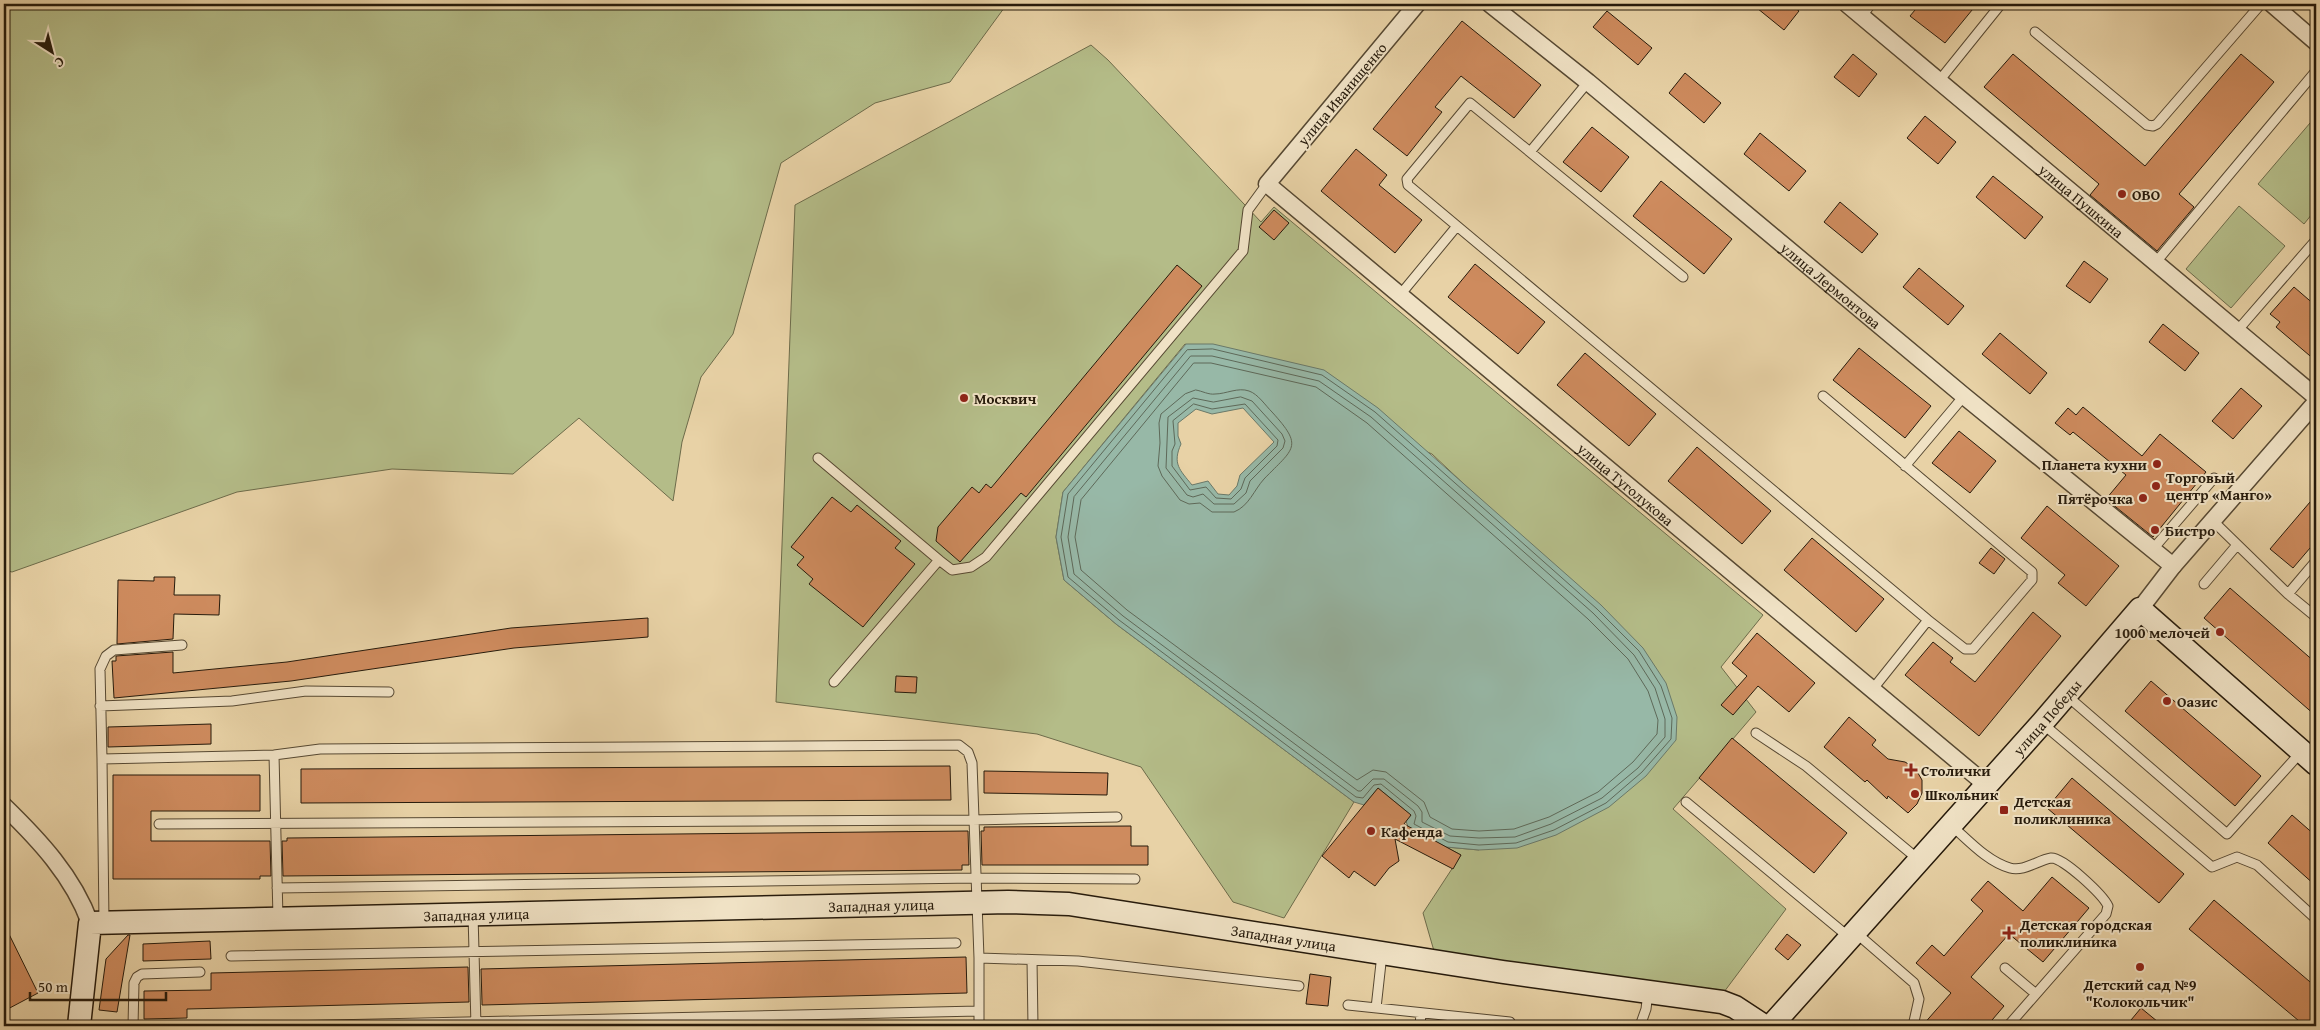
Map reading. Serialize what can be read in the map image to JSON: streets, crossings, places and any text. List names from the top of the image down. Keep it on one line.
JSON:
{"streets":{"street":["улица Иванищенко","улица Пушкина","улица Лермонтова","улица Туголукова","улица Победы","Западная улица"]},"crossings":[["улица Иванищенко","улица Туголукова"],["улица Лермонтова","улица Победы"],["улица Туголукова","улица Победы"]],"places":{"other":["ОВО","Москвич","Планета кухни","Торговый центр «Манго»","Пятёрочка","Бистро","1000 мелочей","Оазис","Школьник","Кафенда","Детский сад №9 \"Колокольчик\""],"health":["Столички","Детская городская поликлиника"],"transit":["Детская поликлиника"]},"scale_bar":"50 m","north":"bottom right"}
